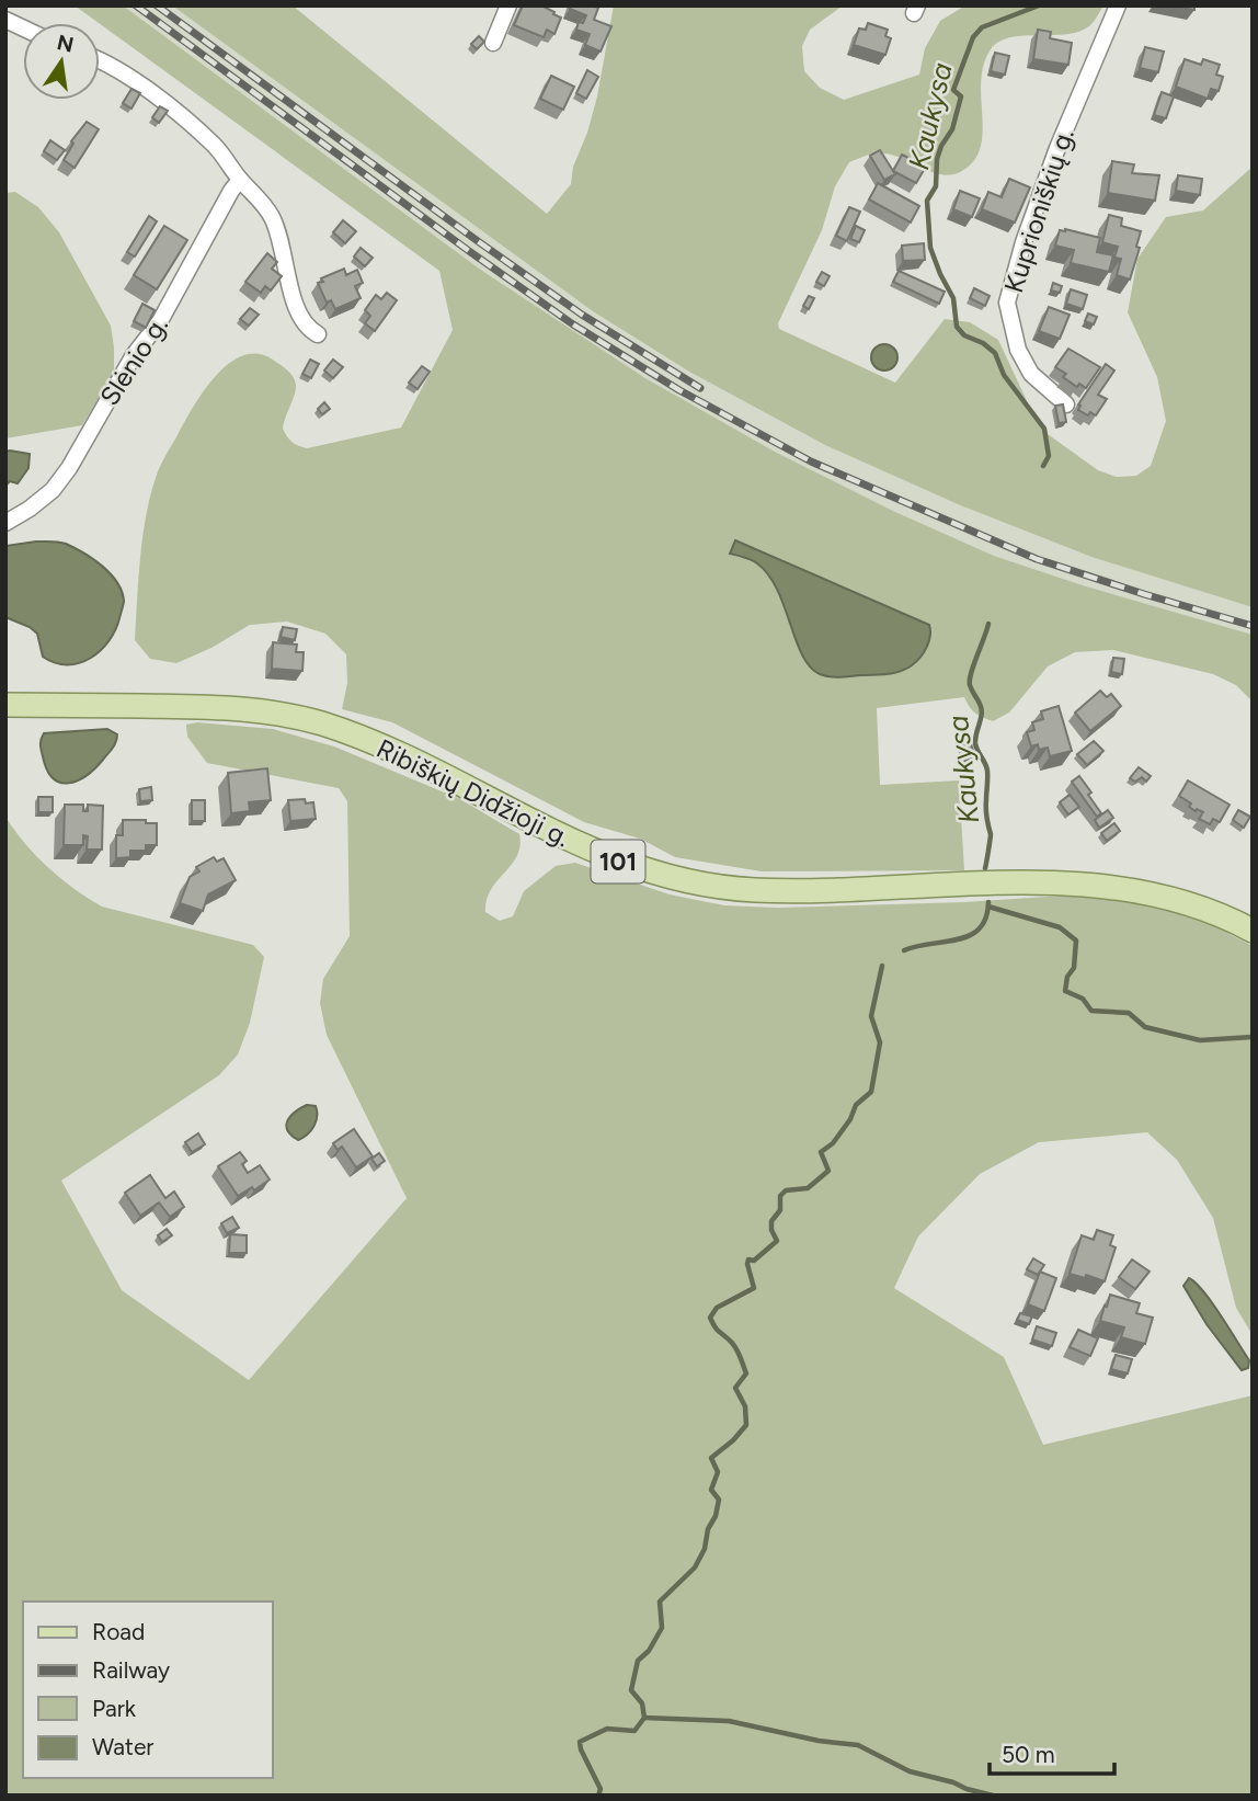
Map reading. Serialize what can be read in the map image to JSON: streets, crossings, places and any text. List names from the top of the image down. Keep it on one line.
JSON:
{"streets":{"main road":["Ribiškių Didžioji g.","101"],"street":["Kuprioniškių g.","Slėnio g."]},"water":["Kaukysa"],"legend":["Road","Railway","Park","Water"],"scale_bar":"50 m","north":"top"}
